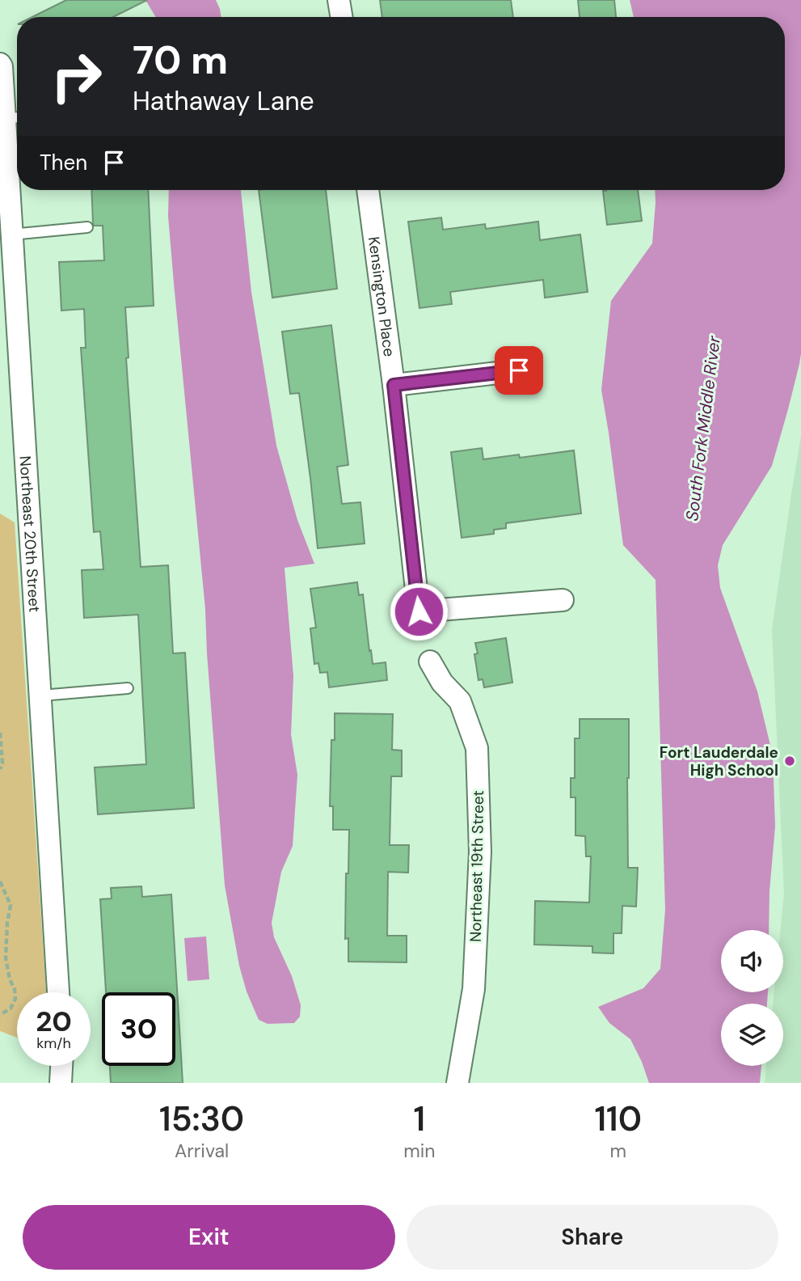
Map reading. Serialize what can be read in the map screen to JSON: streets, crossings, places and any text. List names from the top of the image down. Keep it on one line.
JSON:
{"streets":{"street":["Kensington Place","Northeast 20th Street","Northeast 19th Street"]},"water":["South Fork Middle River"],"places":["Fort Lauderdale High School"],"page":{"turn":["70 m","Hathaway Lane"],"then":"Then","speed":"20 km/h","limit":"30","eta":["15:30","Arrival","1","min","110","m"],"buttons":["Exit","Share"]}}
